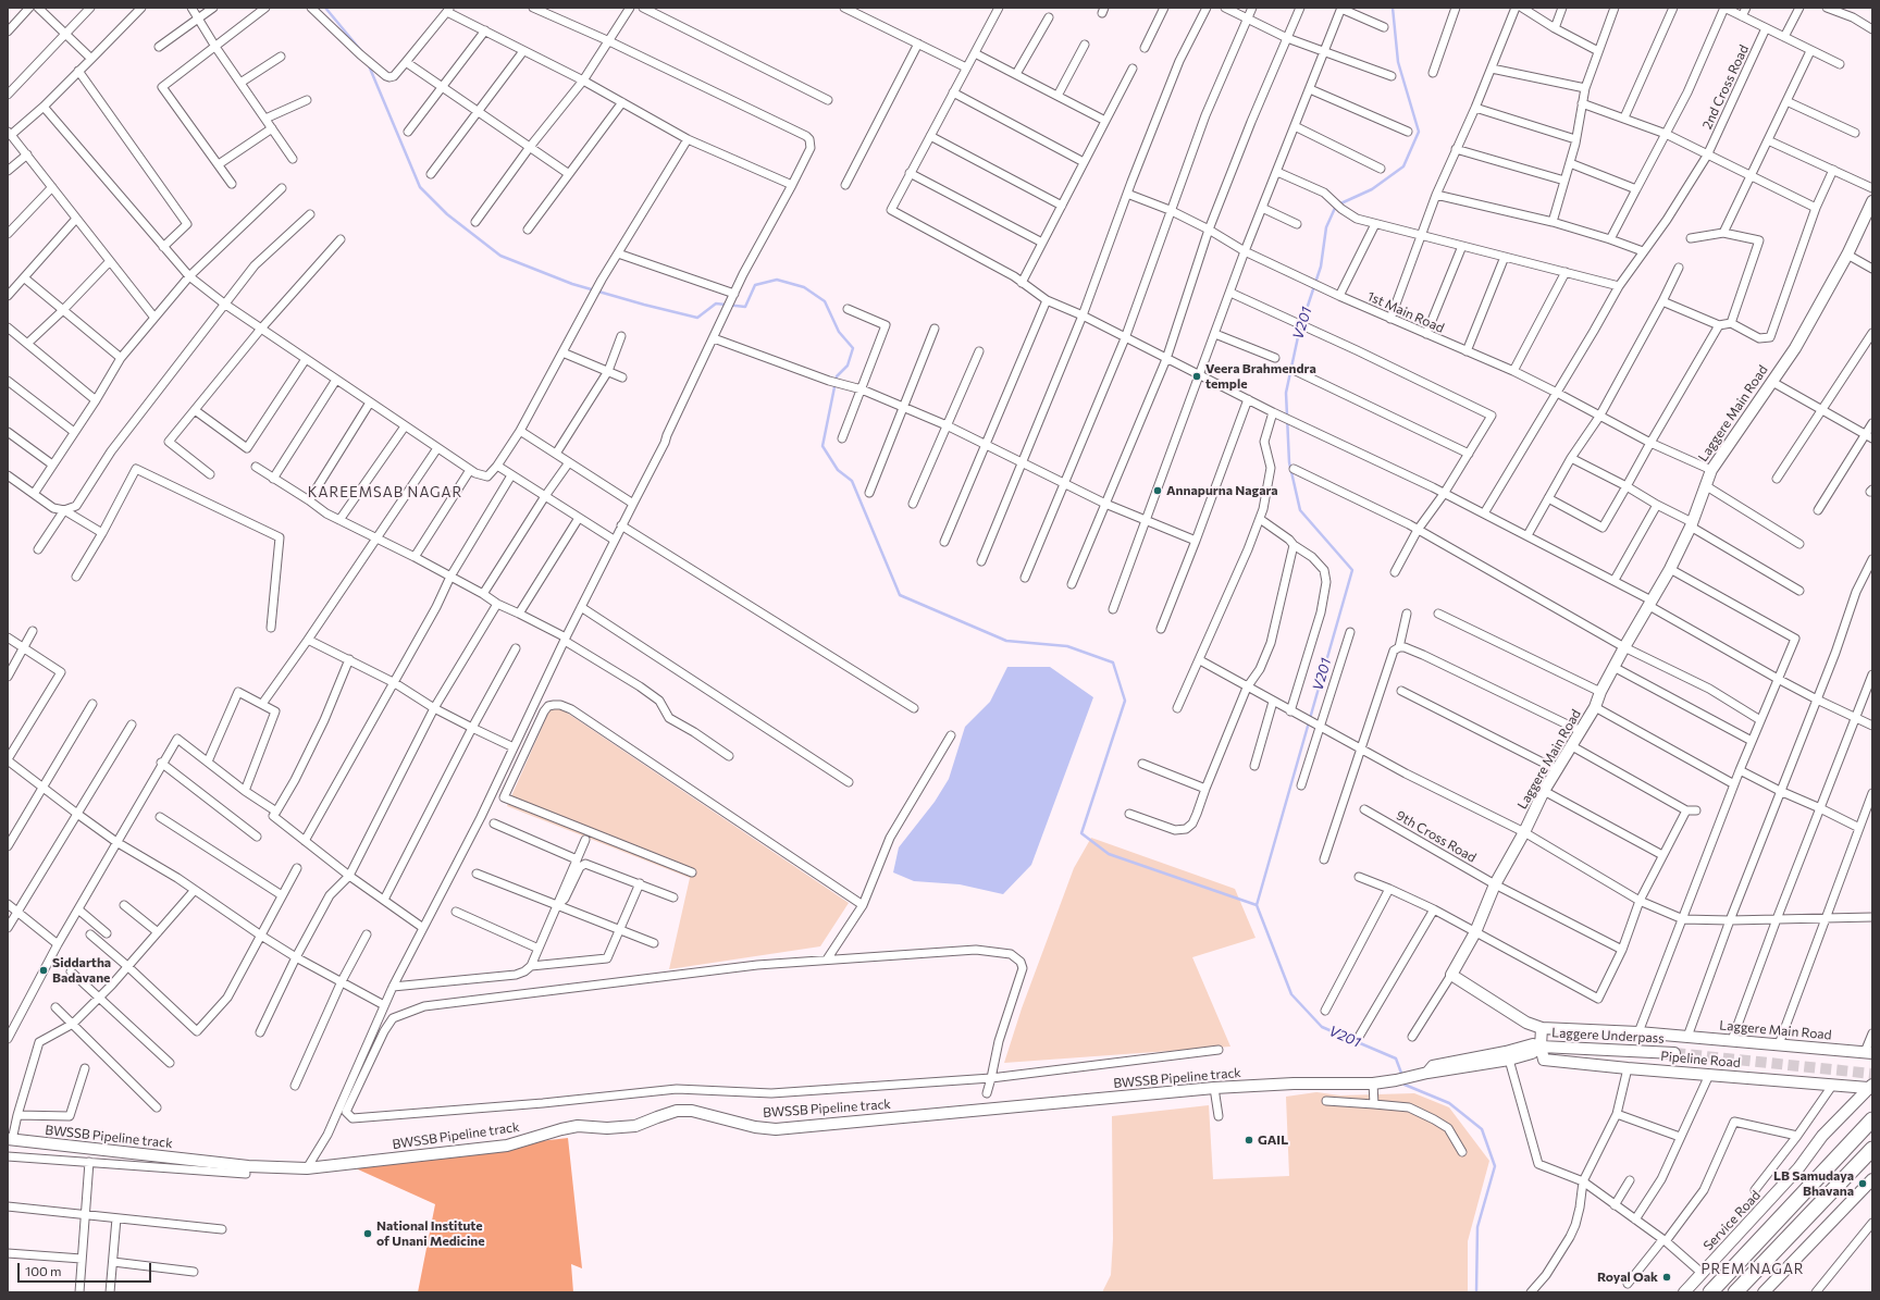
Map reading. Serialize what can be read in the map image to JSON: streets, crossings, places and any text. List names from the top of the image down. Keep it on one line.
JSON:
{"streets":{"street":["2nd Cross Road","1st Main Road","Laggere Main Road","9th Cross Road","Laggere Underpass","Pipeline Road","BWSSB Pipeline track","Service Road"]},"crossings":[["2nd Cross Road","1st Main Road"],["1st Main Road","Laggere Main Road"],["Laggere Main Road","9th Cross Road"],["Laggere Underpass","Pipeline Road"],["Pipeline Road","Service Road"]],"districts":["KAREEMSAB NAGAR","PREM NAGAR"],"water":["V201"],"places":["Veera Brahmendra temple","Annapurna Nagara","Siddartha Badavane","GAIL","LB Samudaya Bhavana","National Institute of Unani Medicine","Royal Oak"],"scale_bar":"100 m"}
